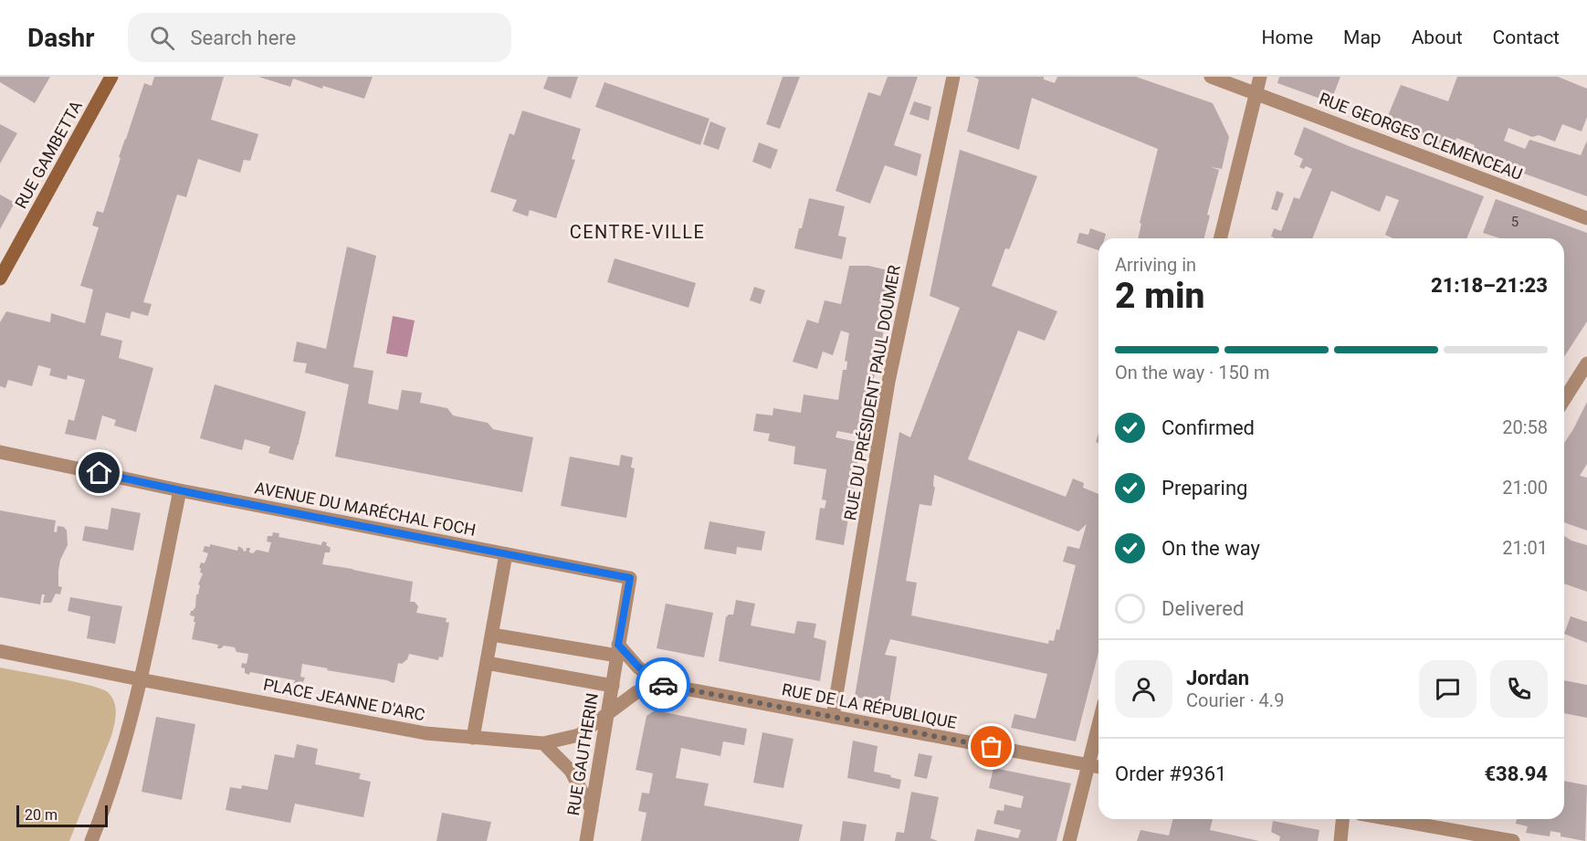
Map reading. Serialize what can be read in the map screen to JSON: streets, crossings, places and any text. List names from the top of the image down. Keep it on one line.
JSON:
{"streets":{"main road":["RUE GAMBETTA"],"street":["RUE GEORGES CLEMENCEAU","RUE DU PRÉSIDENT PAUL DOUMER","AVENUE DU MARÉCHAL FOCH","PLACE JEANNE D'ARC","RUE DE LA RÉPUBLIQUE","RUE GAUTHERIN"]},"crossings":[["RUE DU PRÉSIDENT PAUL DOUMER","RUE DE LA RÉPUBLIQUE"],["AVENUE DU MARÉCHAL FOCH","RUE DE LA RÉPUBLIQUE"],["AVENUE DU MARÉCHAL FOCH","RUE GAUTHERIN"],["PLACE JEANNE D'ARC","RUE GAUTHERIN"]],"districts":["CENTRE-VILLE"],"house_numbers":["5"],"scale_bar":"20 m","page":{"header":"Dashr","search":"Search here","nav":["Home","Map","About","Contact"],"heading":["2 min","Arriving in","21:18–21:23"],"panel":["Jordan","Courier · 4.9","Order #9361","€38.94"],"bar":"On the way · 150 m","list":[["Confirmed","20:58"],["Preparing","21:00"],["On the way","21:01"],"Delivered"],"scale":"20 m"}}
